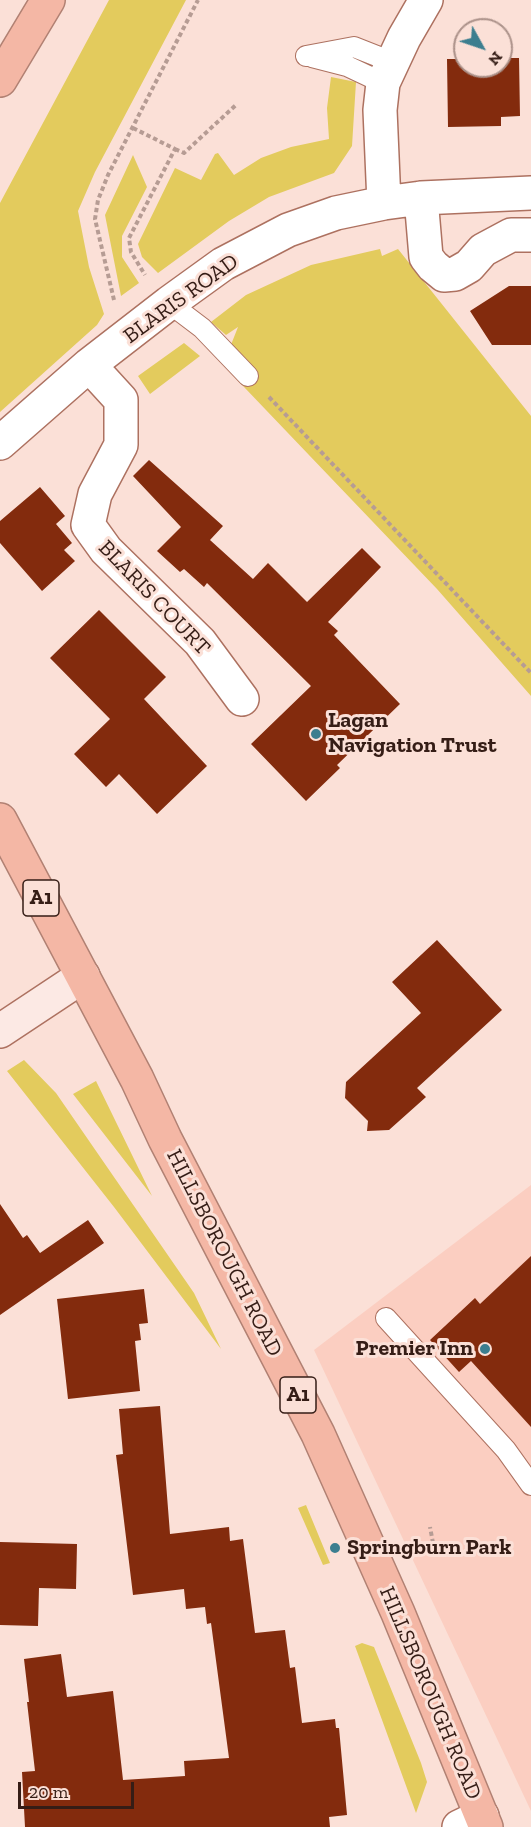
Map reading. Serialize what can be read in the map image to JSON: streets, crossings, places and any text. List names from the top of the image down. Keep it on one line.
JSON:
{"streets":{"highway":["A1","HILLSBOROUGH ROAD"],"street":["BLARIS ROAD","BLARIS COURT"]},"crossings":[["BLARIS ROAD","BLARIS COURT"]],"places":["Lagan Navigation Trust","Premier Inn","Springburn Park"],"scale_bar":"20 m","north":"bottom right"}
